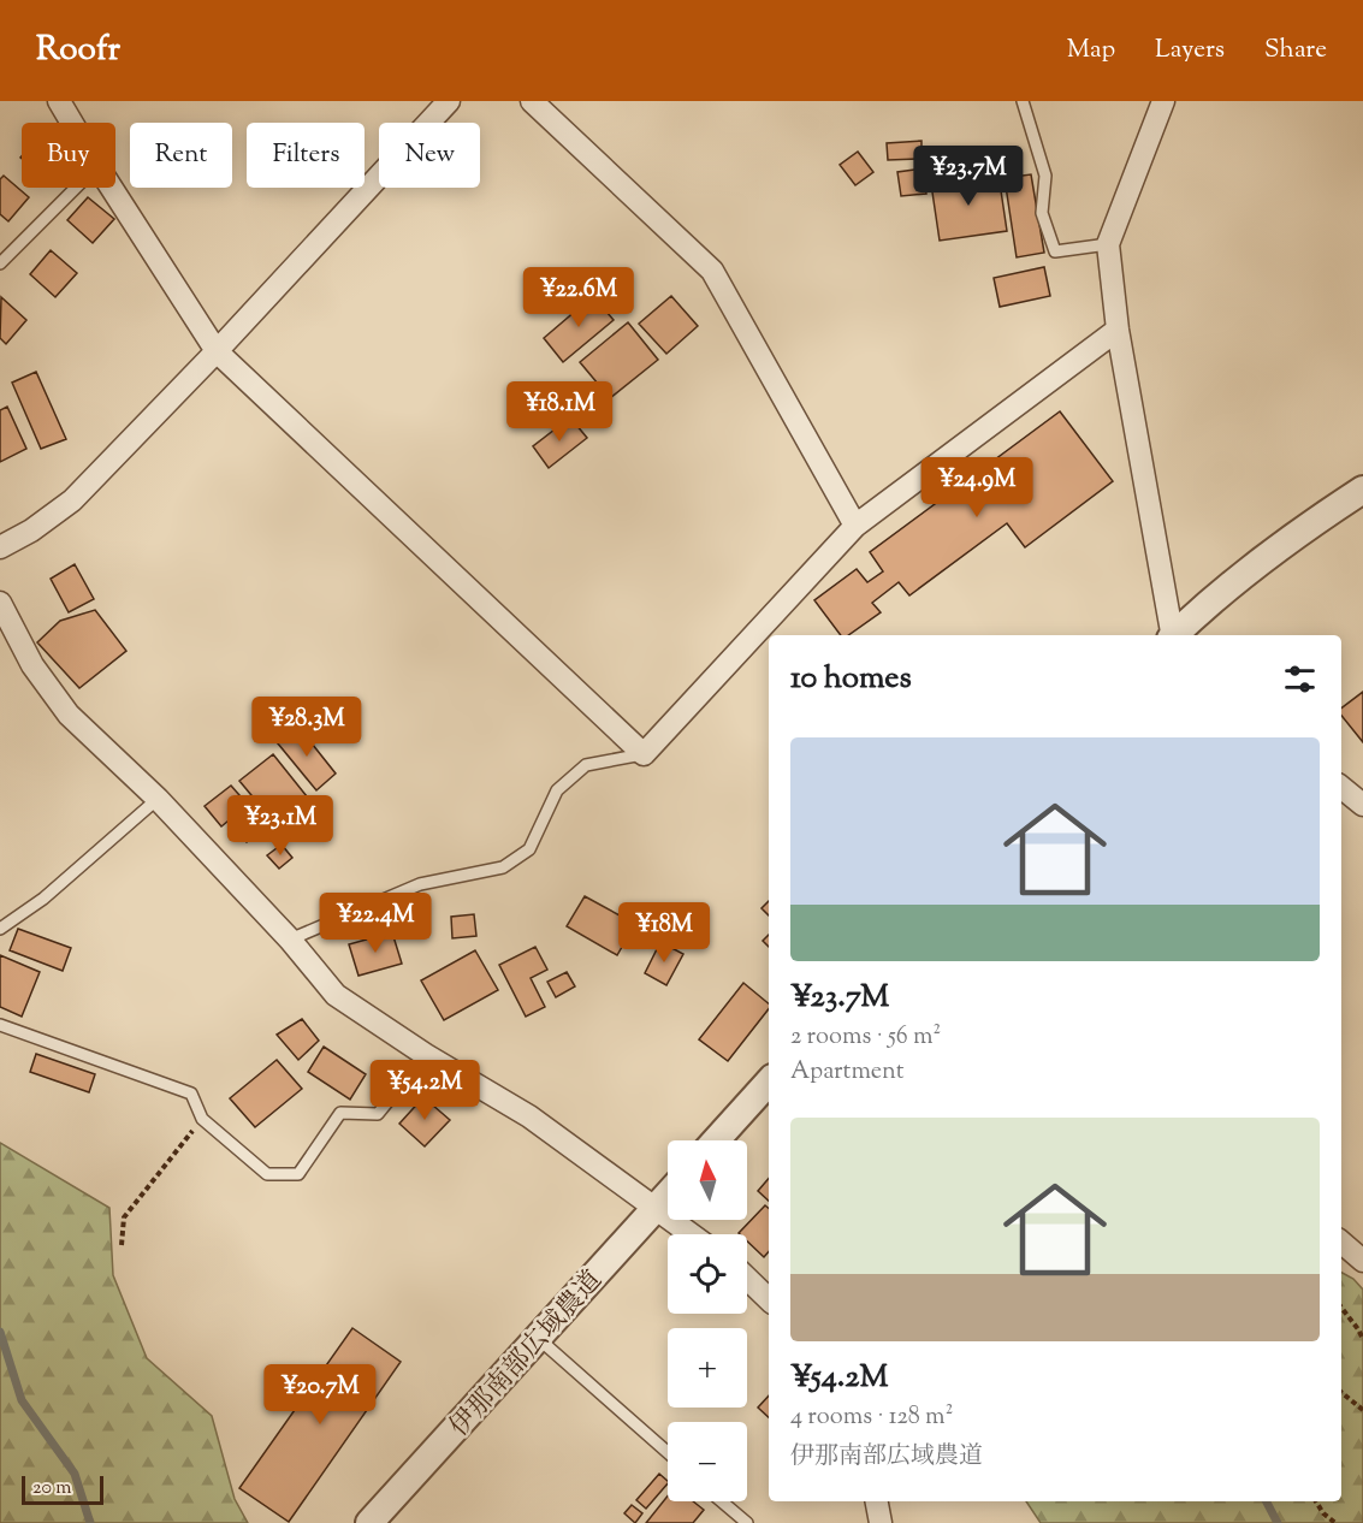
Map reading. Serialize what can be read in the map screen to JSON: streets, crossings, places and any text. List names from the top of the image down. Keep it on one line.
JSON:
{"streets":{"street":["伊那南部広域農道"]},"scale_bar":"20 m","north":"top","page":{"header":"Roofr","nav":["Map","Layers","Share"],"chip":["Buy","Rent","Filters","New"],"price":["¥23.7M","¥22.6M","¥18.1M","¥24.9M","¥28.3M","¥23.1M","¥22.4M","¥18M","¥54.2M","¥20.7M"],"heading":"10 homes","list":[{"name":"¥23.7M","note":"2 rooms · 56 m² · Apartment"},{"name":"¥54.2M","note":"4 rooms · 128 m² · 伊那南部広域農道"}],"map_buttons":["+","−"],"scale":"20 m"}}
